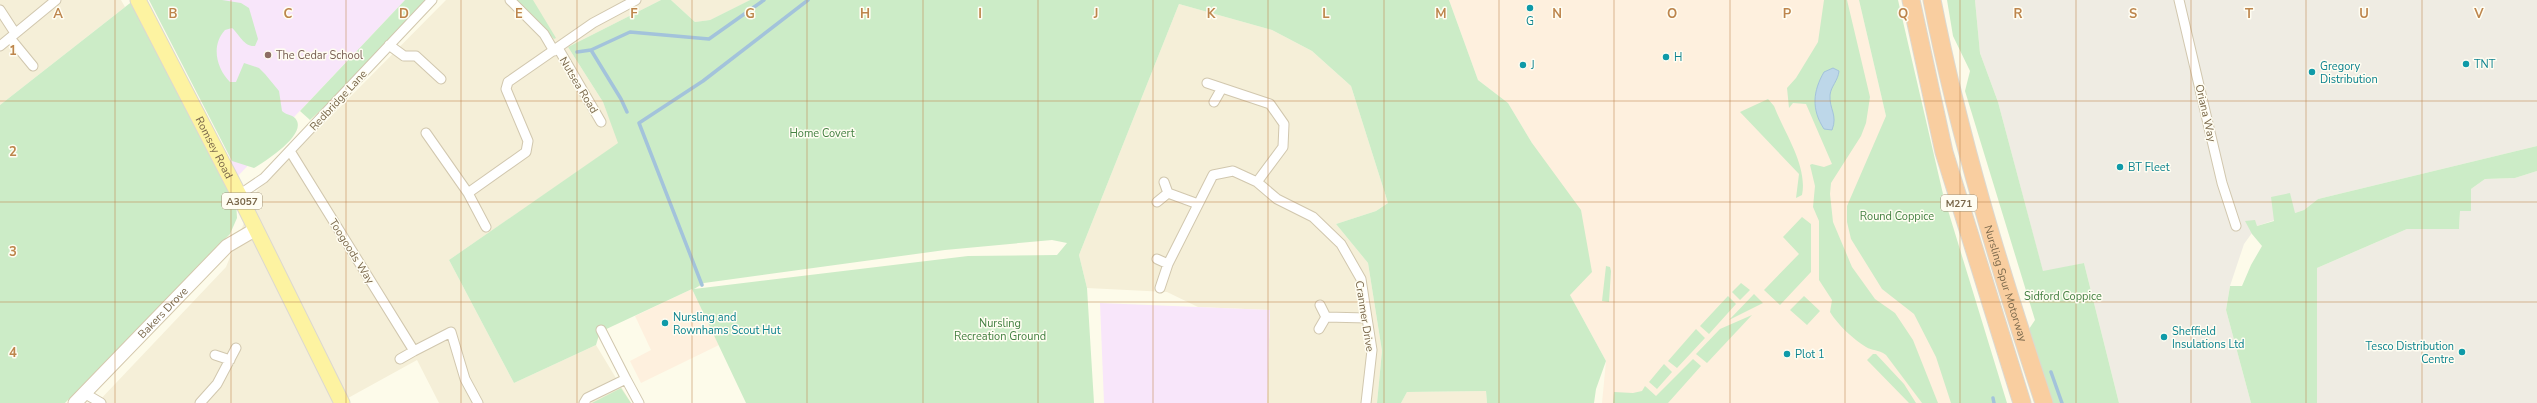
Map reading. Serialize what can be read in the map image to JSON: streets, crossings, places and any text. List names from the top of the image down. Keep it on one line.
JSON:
{"streets":{"highway":["M271","Nursling Spur Motorway"],"main road":["Romsey Road","A3057"],"street":["Nutsea Road","Redbridge Lane","Oriana Way","Toogoods Way","Bakers Drove","Cranmer Drive"]},"crossings":[["Redbridge Lane","Romsey Road"],["Redbridge Lane","Toogoods Way"],["Romsey Road","Bakers Drove"]],"parks":["Home Covert","Round Coppice","Sidford Coppice","Nursling Recreation Ground"],"places":["G","The Cedar School","H","TNT","J","Gregory Distribution","BT Fleet","Nursling and Rownhams Scout Hut","Sheffield Insulations Ltd","Tesco Distribution Centre","Plot 1"],"grid":{"columns":["A","B","C","D","E","F","G","H","I","J","K","L","M","N","O","P","Q","R","S","T","U","V"],"rows":["1","2","3","4"]}}
